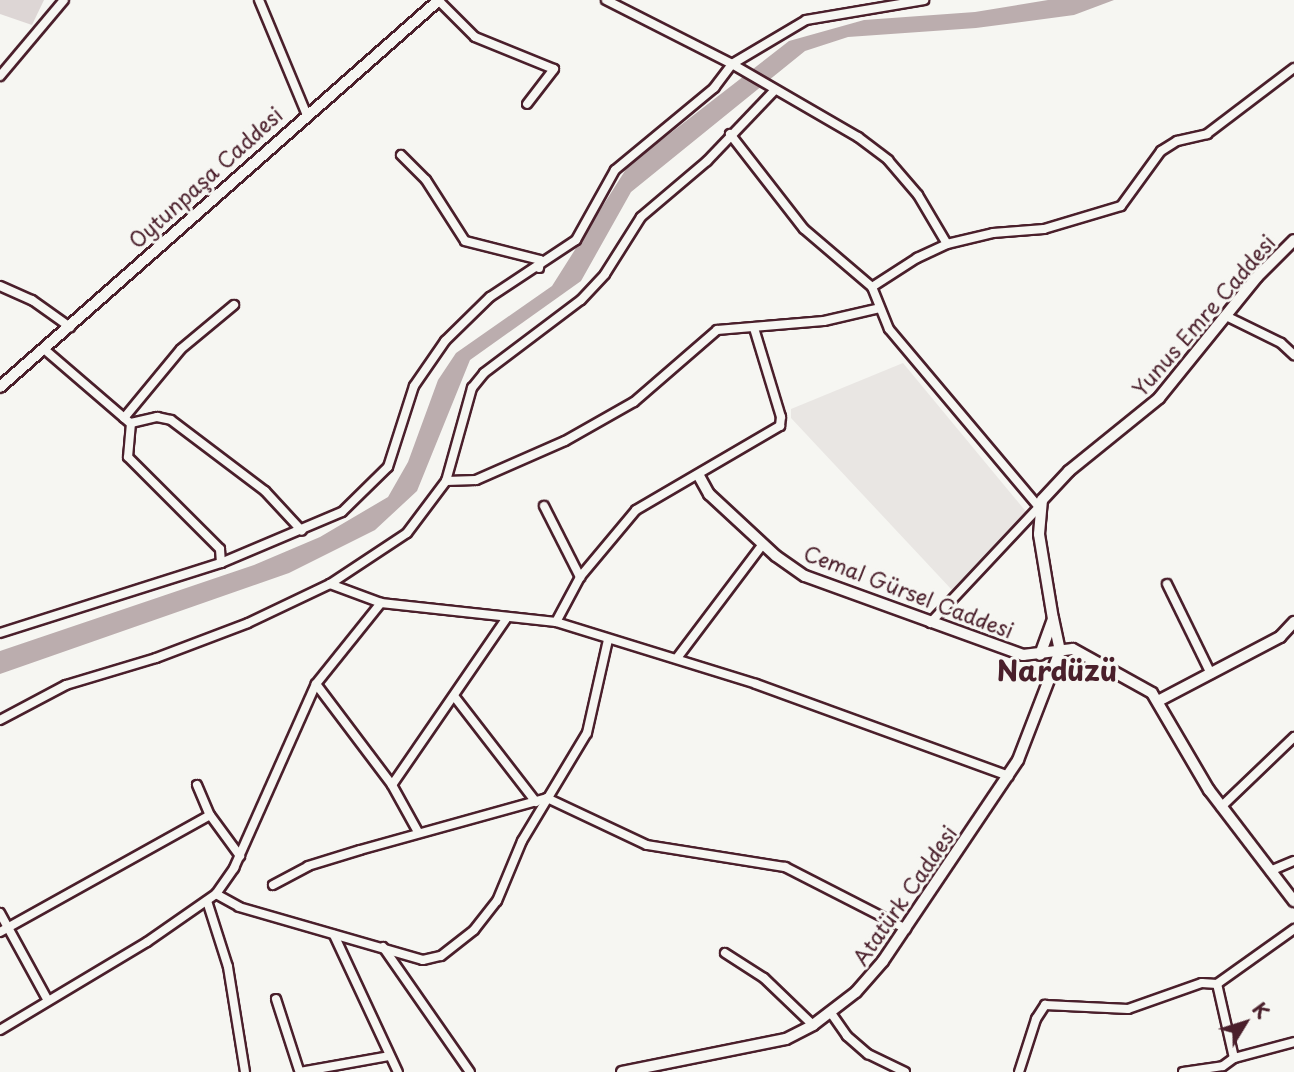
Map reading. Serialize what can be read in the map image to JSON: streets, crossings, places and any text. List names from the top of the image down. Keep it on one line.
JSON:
{"streets":{"street":["Oytunpaşa Caddesi","Yunus Emre Caddesi","Cemal Gürsel Caddesi","Atatürk Caddesi"]},"crossings":[["Cemal Gürsel Caddesi","Atatürk Caddesi"]],"districts":["Nardüzü"],"north":"top right"}
